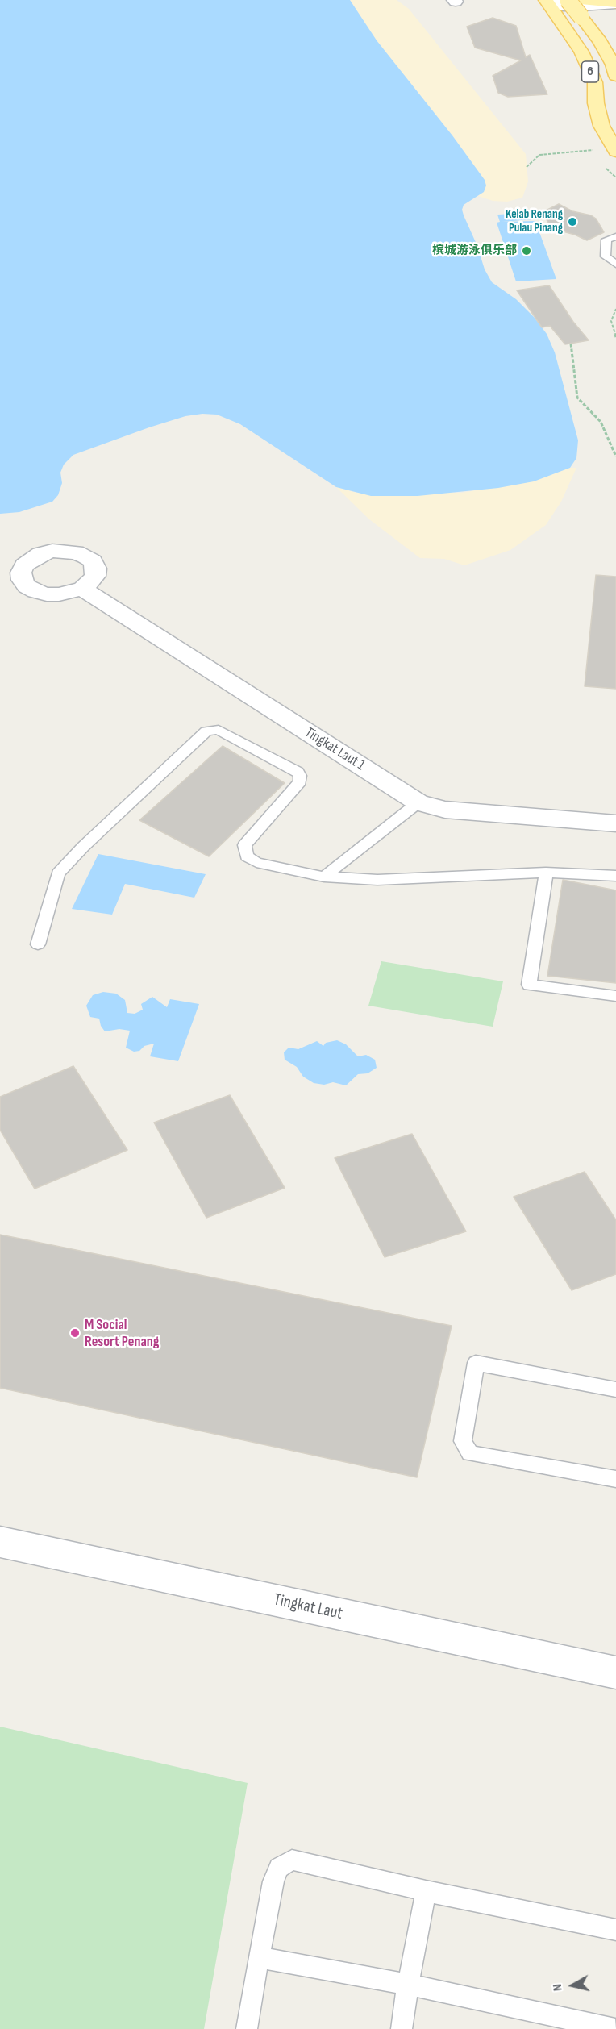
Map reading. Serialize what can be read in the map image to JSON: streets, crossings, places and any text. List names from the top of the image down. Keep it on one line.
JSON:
{"streets":{"main road":["6"],"street":["Tingkat Laut 1","Tingkat Laut"]},"places":["Kelab Renang Pulau Pinang","槟城游泳俱乐部","M Social Resort Penang"],"north":"left"}
